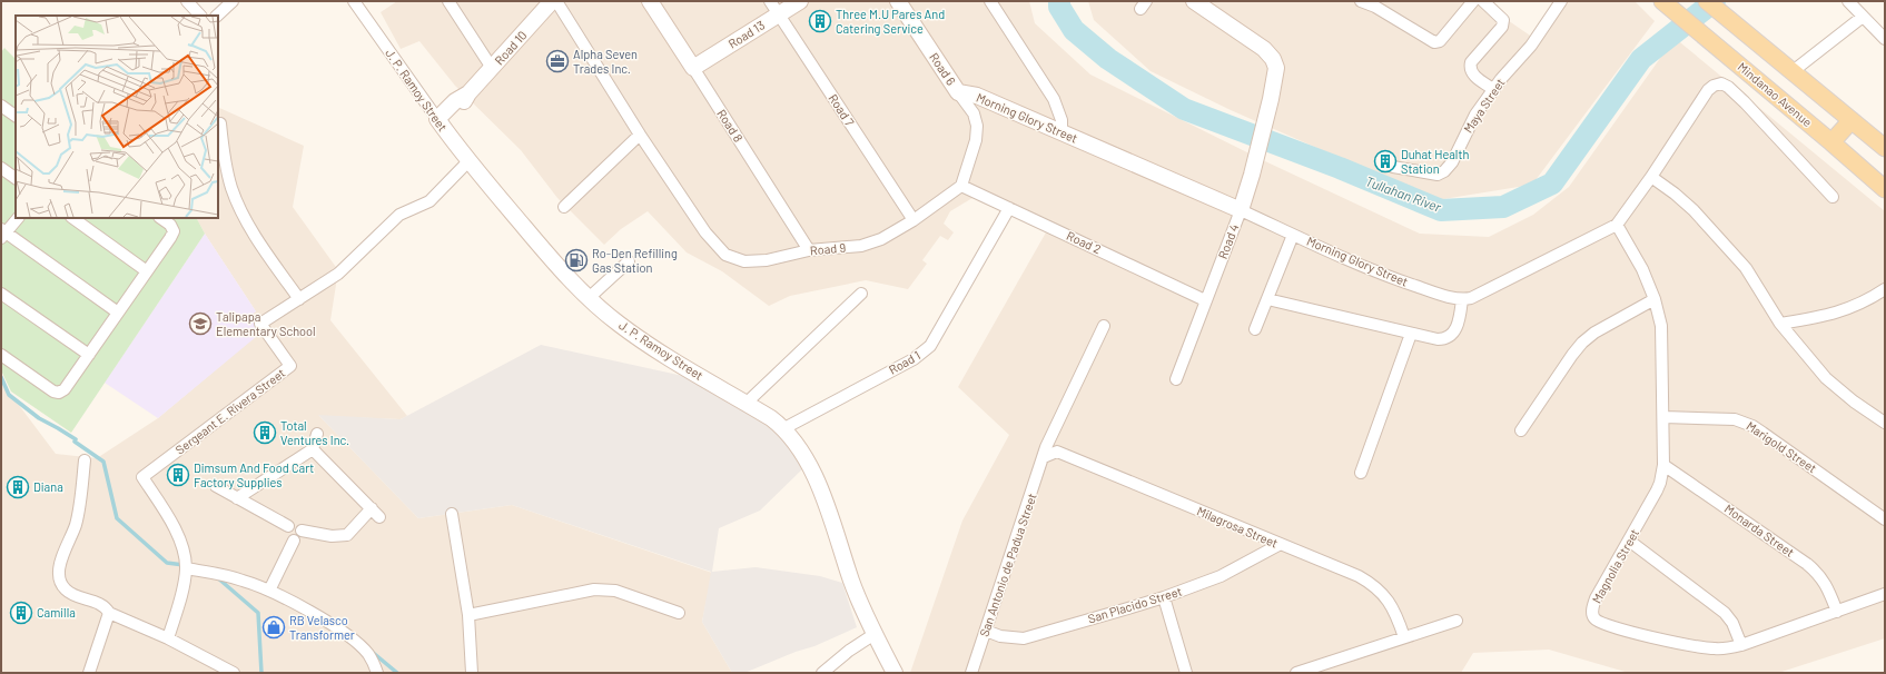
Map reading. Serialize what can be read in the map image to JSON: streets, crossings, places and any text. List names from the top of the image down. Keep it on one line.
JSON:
{"streets":{"main road":["Mindanao Avenue"],"street":["Road 13","Road 10","Road 6","J. P. Ramoy Street","Maya Street","Road 7","Morning Glory Street","Road 8","Road 4","Road 2","Road 9","Road 1","Sergeant E. Rivera Street","Marigold Street","Milagrosa Street","Monarda Street","San Antonio de Padua Street","Magnolia Street","San Placido Street"]},"crossings":[["Road 13","Road 7"],["Road 13","Road 8"],["Road 10","J. P. Ramoy Street"],["Road 6","Morning Glory Street"],["J. P. Ramoy Street","Road 1"],["J. P. Ramoy Street","Sergeant E. Rivera Street"],["Road 7","Road 9"],["Morning Glory Street","Road 4"],["Road 8","Road 9"],["Road 4","Road 2"],["Road 2","Road 9"],["Road 2","Road 1"],["Marigold Street","Magnolia Street"],["Milagrosa Street","San Antonio de Padua Street"],["Milagrosa Street","San Placido Street"],["Monarda Street","Magnolia Street"],["San Antonio de Padua Street","San Placido Street"]],"water":["Tullahan River"],"places":{"building":["Three M.U Pares And Catering Service","Duhat Health Station","Total Ventures Inc.","Dimsum And Food Cart Factory Supplies","Diana","Camilla"],"office":["Alpha Seven Trades Inc."],"fuel station":["Ro-Den Refilling Gas Station"],"school or university":["Talipapa Elementary School"],"shop":["RB Velasco Transformer"]}}
